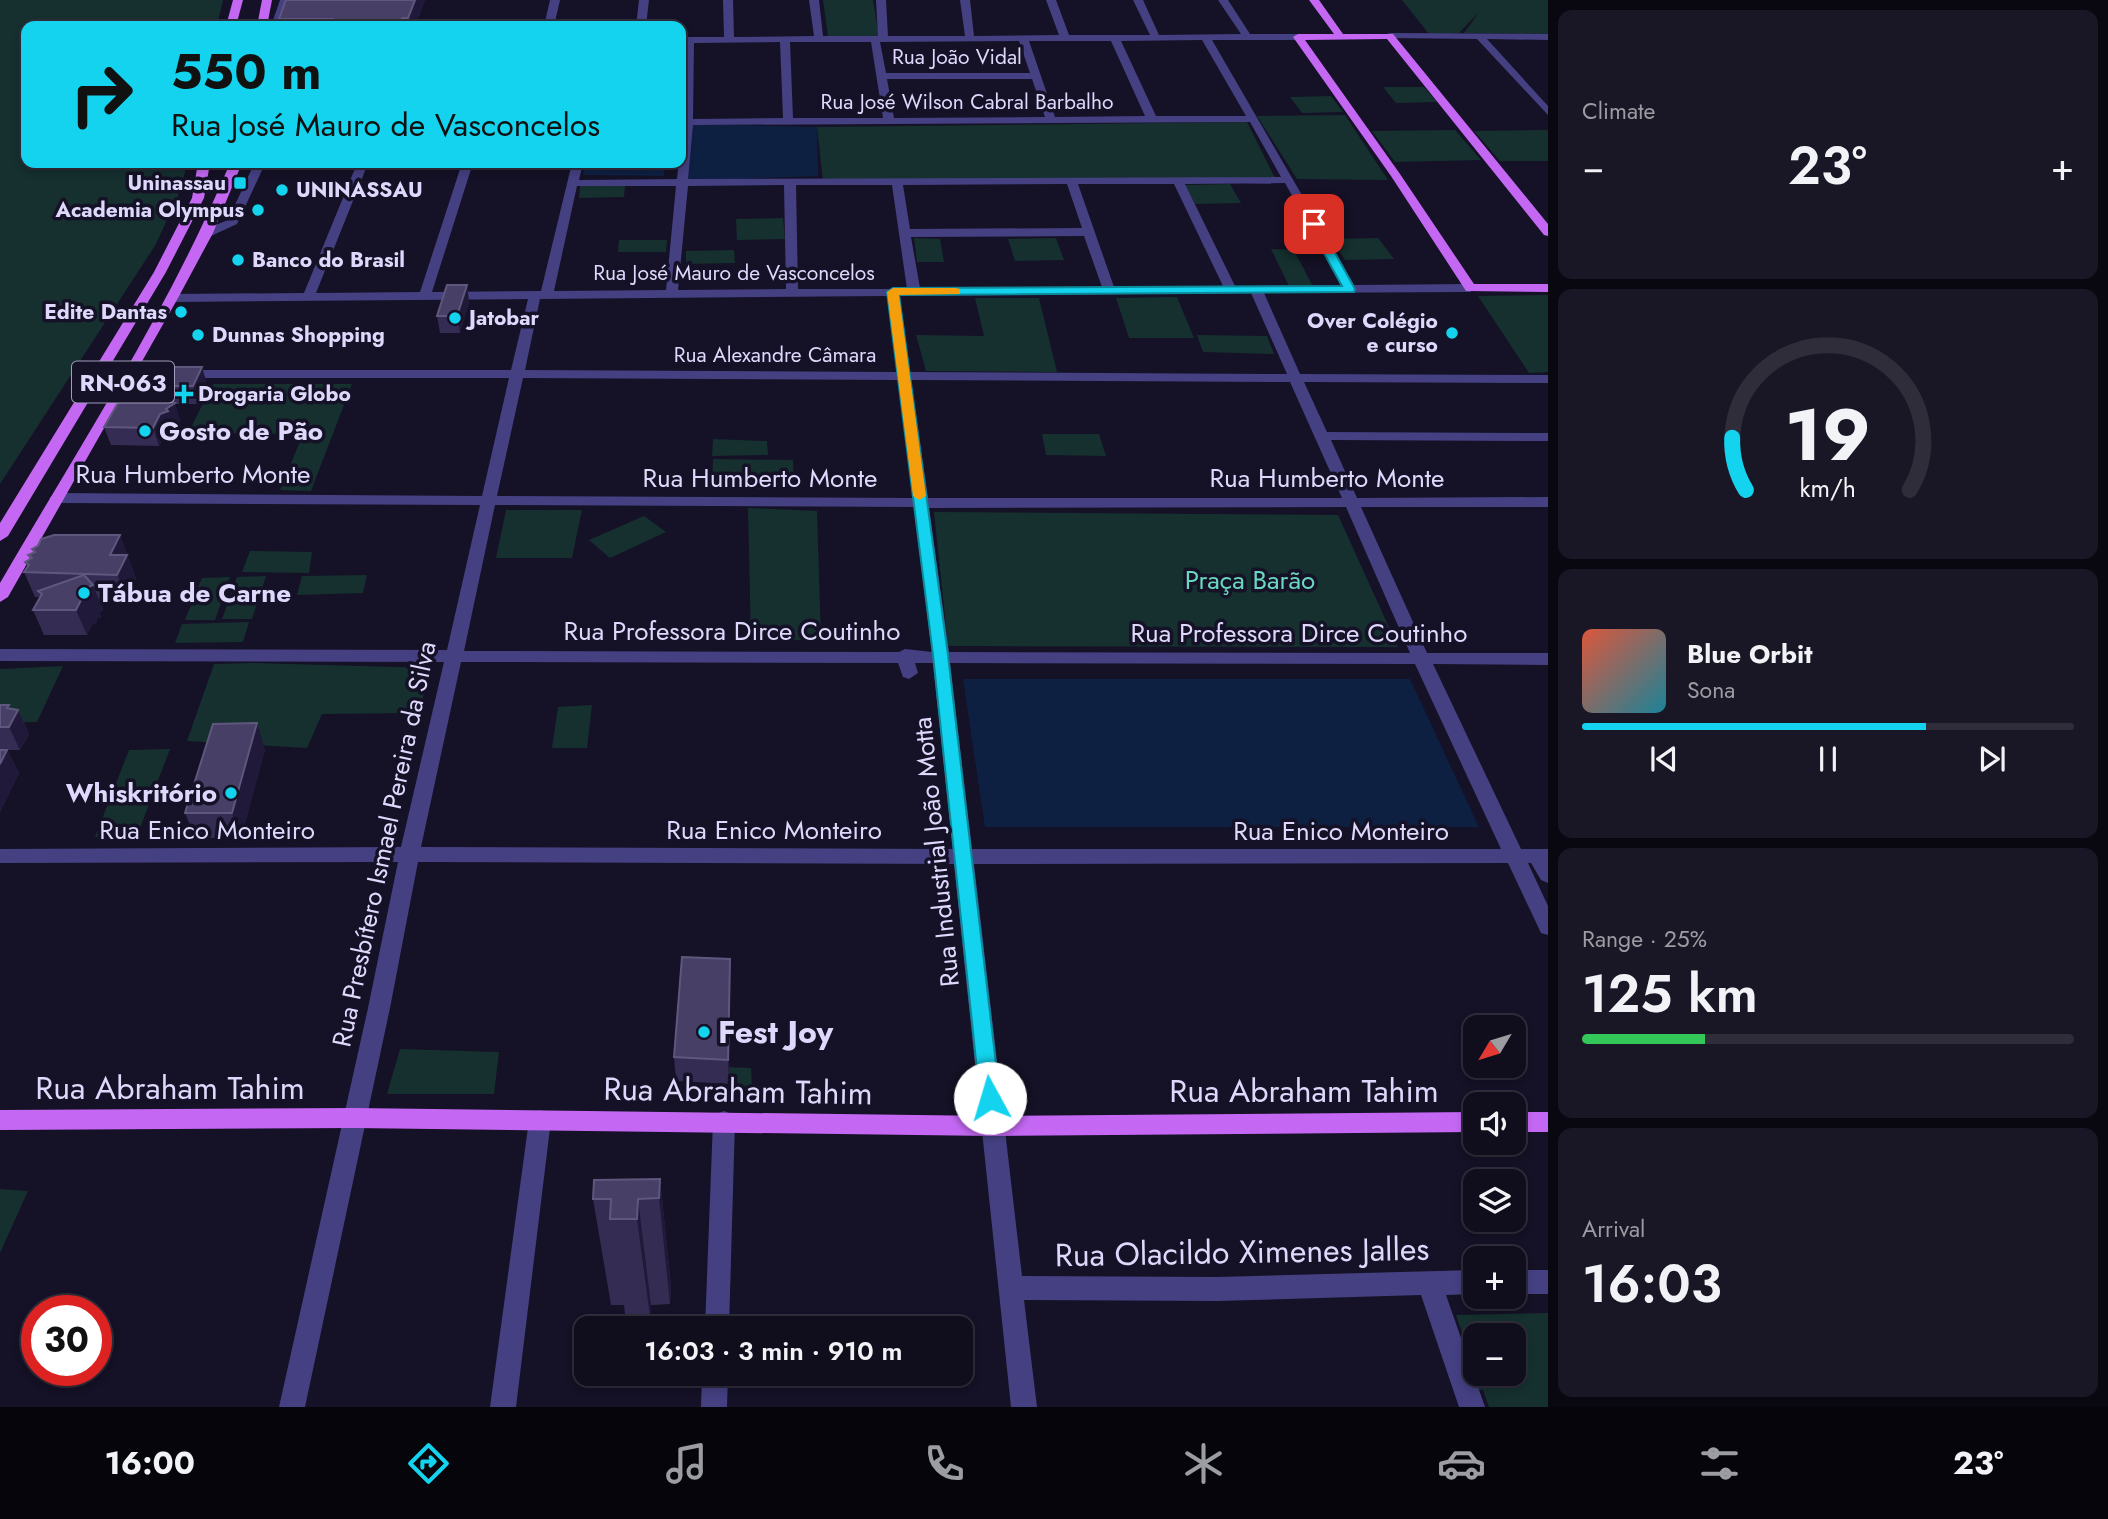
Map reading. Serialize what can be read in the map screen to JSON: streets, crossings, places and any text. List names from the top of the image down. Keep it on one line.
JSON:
{"streets":{"main road":["Rua José Mauro de Vasconcelos","RN-063","Rua Abraham Tahim"],"street":["Rua João Vidal","Rua José Wilson Cabral Barbalho","Rua Alexandre Câmara","Rua Humberto Monte","Rua Professora Dirce Coutinho","Rua Enico Monteiro","Rua Presbítero Ismael Pereira da Silva","Rua Industrial João Motta","Rua Olacildo Ximenes Jalles"]},"crossings":[["Rua José Mauro de Vasconcelos","RN-063"],["Rua José Mauro de Vasconcelos","Rua Presbítero Ismael Pereira da Silva"],["Rua José Mauro de Vasconcelos","Rua Industrial João Motta"],["Rua Alexandre Câmara","RN-063"],["Rua Alexandre Câmara","Rua Presbítero Ismael Pereira da Silva"],["Rua Alexandre Câmara","Rua Industrial João Motta"],["RN-063","Rua Humberto Monte"],["Rua Humberto Monte","Rua Presbítero Ismael Pereira da Silva"],["Rua Humberto Monte","Rua Industrial João Motta"],["Rua Professora Dirce Coutinho","Rua Presbítero Ismael Pereira da Silva"],["Rua Professora Dirce Coutinho","Rua Industrial João Motta"],["Rua Enico Monteiro","Rua Presbítero Ismael Pereira da Silva"],["Rua Enico Monteiro","Rua Industrial João Motta"],["Rua Presbítero Ismael Pereira da Silva","Rua Abraham Tahim"],["Rua Industrial João Motta","Rua Abraham Tahim"],["Rua Industrial João Motta","Rua Olacildo Ximenes Jalles"]],"parks":["Praça Barão"],"places":{"transit":["Uninassau"],"other":["UNINASSAU","Academia Olympus","Banco do Brasil","Edite Dantas","Jatobar","Over Colégio e curso","Dunnas Shopping","Gosto de Pão","Tábua de Carne","Whiskritório","Fest Joy"],"health":["Drogaria Globo"]},"north":"bottom left","page":{"tile":["Climate",["Range · 25%","125 km"],["Arrival","16:03"]],"turn":["550 m","Rua José Mauro de Vasconcelos"],"heat":["−","23°","+"],"song":["Blue Orbit","Sona"],"map_buttons":["+","−"],"limit":"30","trip":"16:03 · 3 min · 910 m","tabs":["16:00","23°"],"gauge":["19","km/h"]}}
